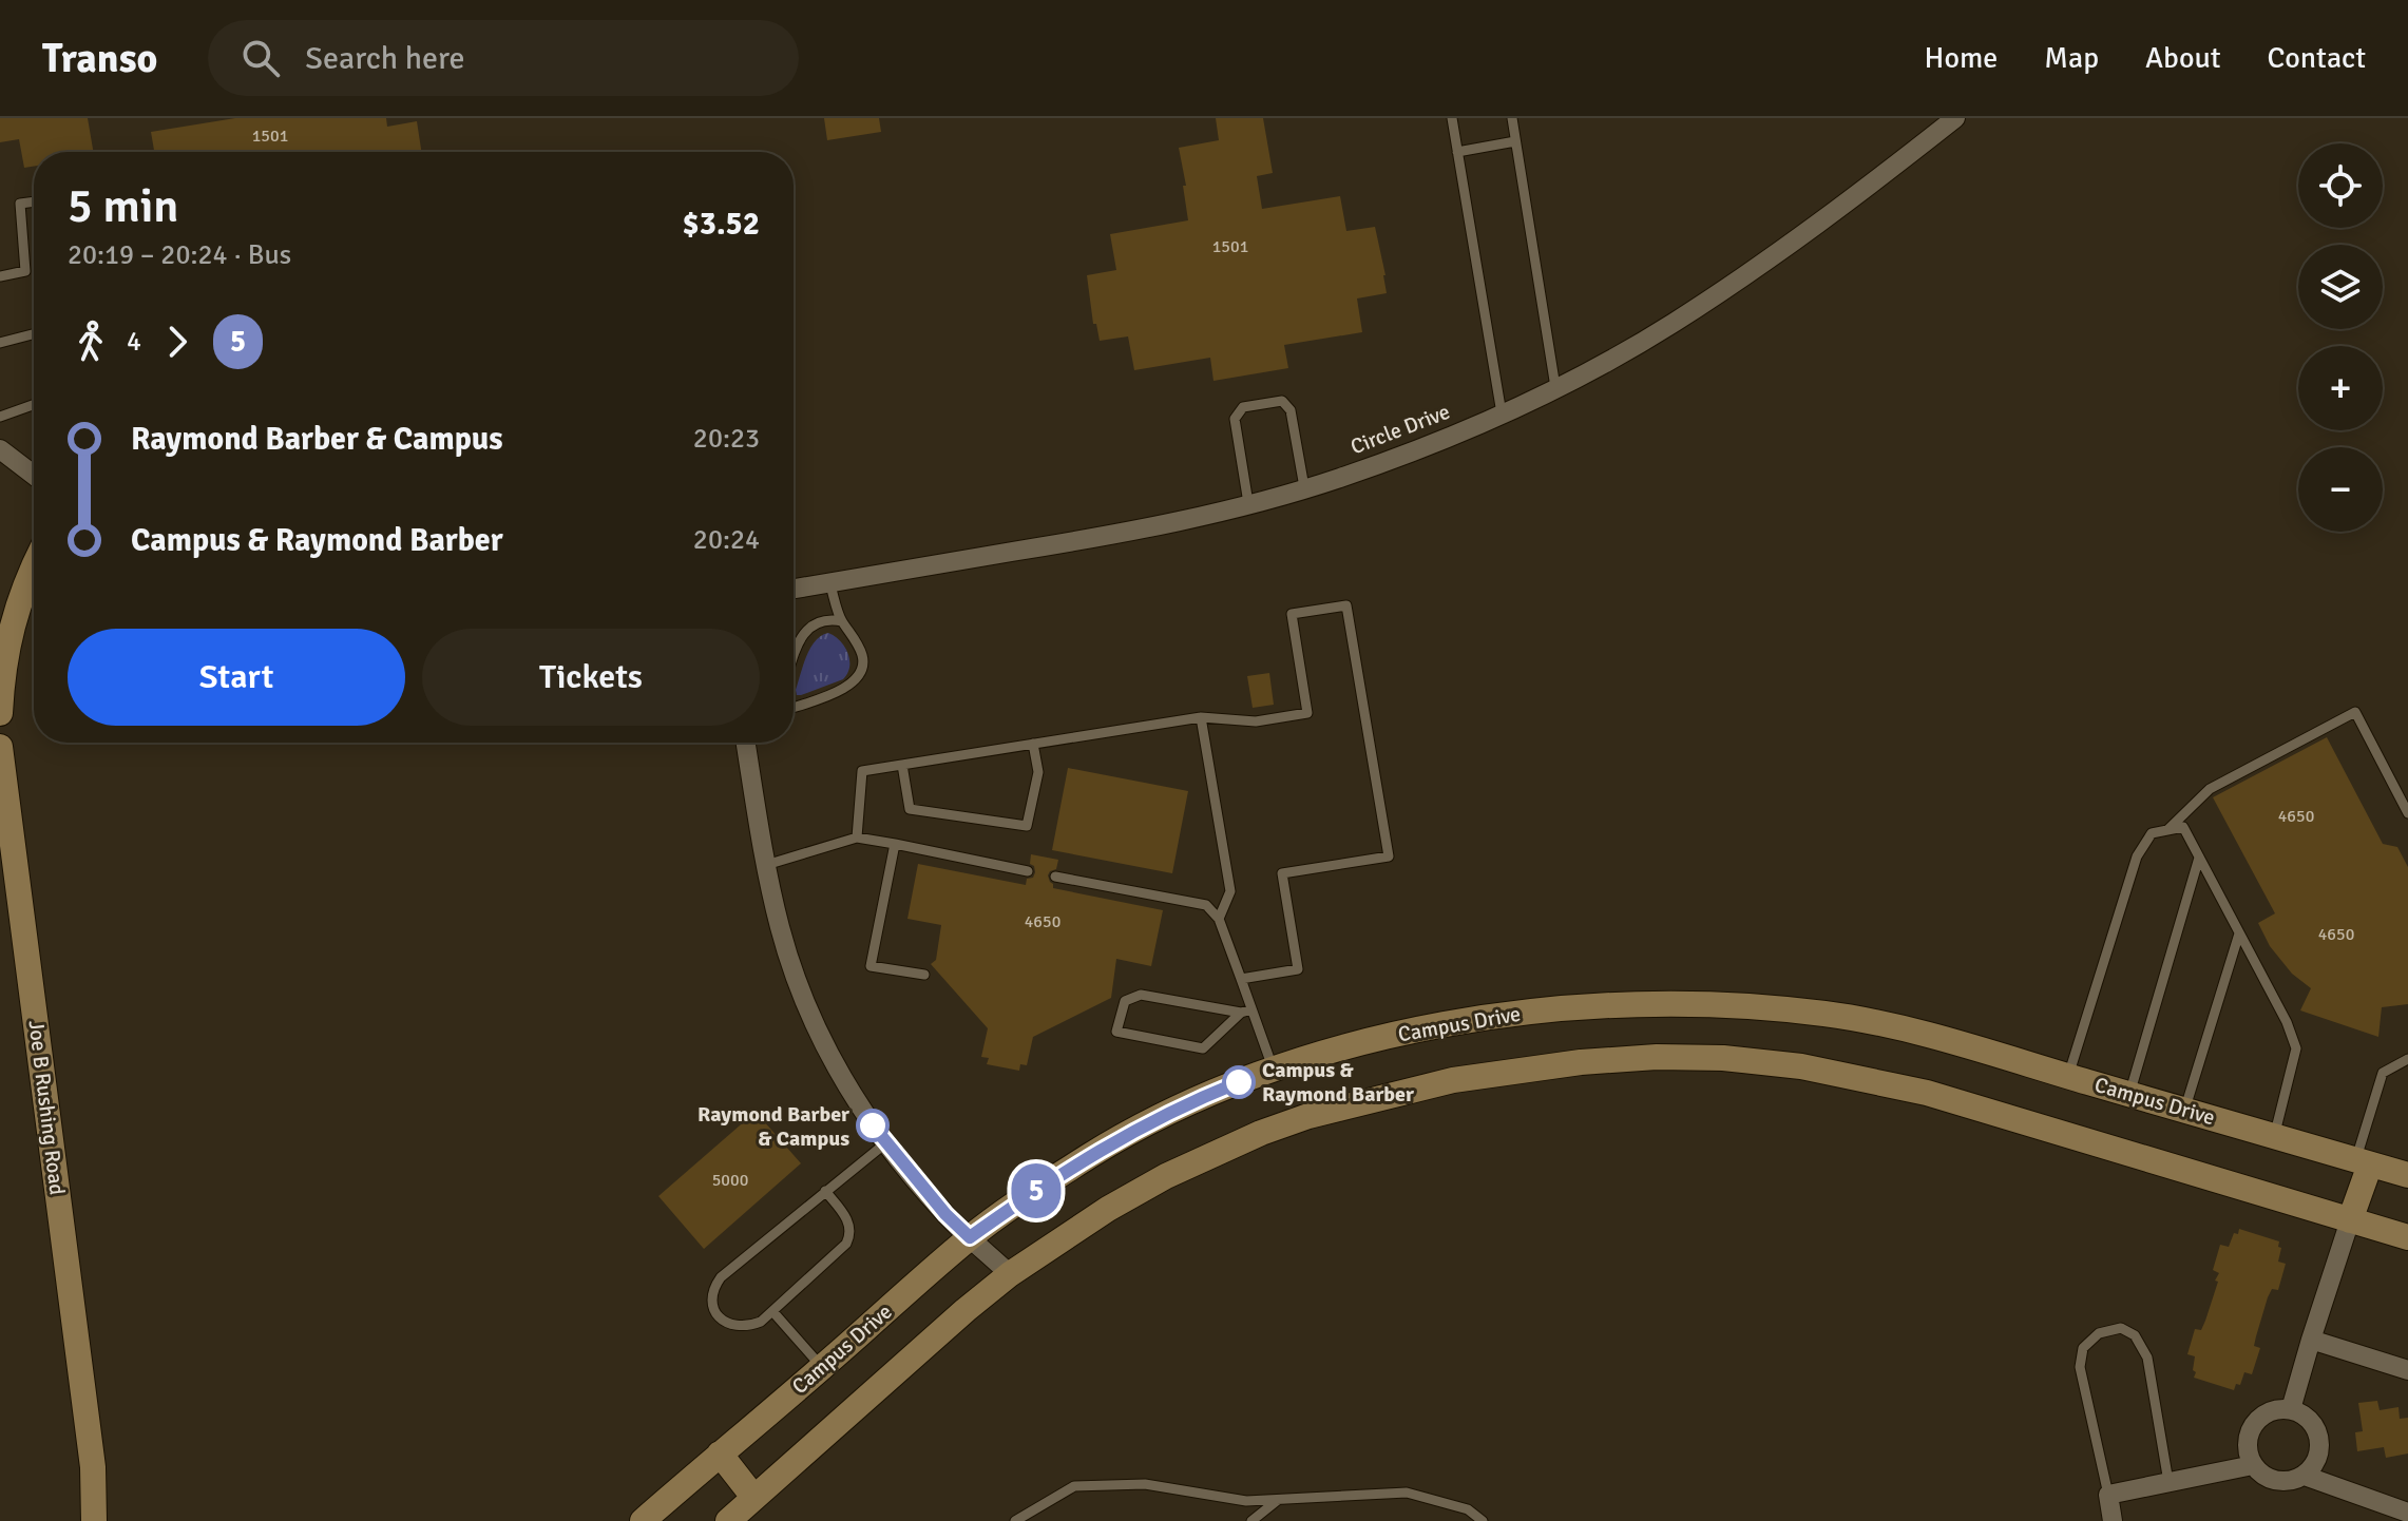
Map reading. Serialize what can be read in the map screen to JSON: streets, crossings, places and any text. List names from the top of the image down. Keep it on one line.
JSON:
{"streets":{"main road":["Campus Drive","Joe B Rushing Road"],"street":["Circle Drive"]},"places":["Campus & Raymond Barber","Raymond Barber & Campus"],"lines":["bus line 5"],"house_numbers":["1501","1501","4650","4650","4650","5000"],"page":{"header":"Transo","search":"Search here","nav":["Home","Map","About","Contact"],"on_map":"5","map_buttons":["+","−"],"heading":["5 min","20:19 – 20:24 · Bus","$3.52"],"legs":["4","5"],"list":[{"name":"Raymond Barber & Campus","value":"20:23"},{"name":"Campus & Raymond Barber","value":"20:24"}],"buttons":["Start","Tickets"]}}
